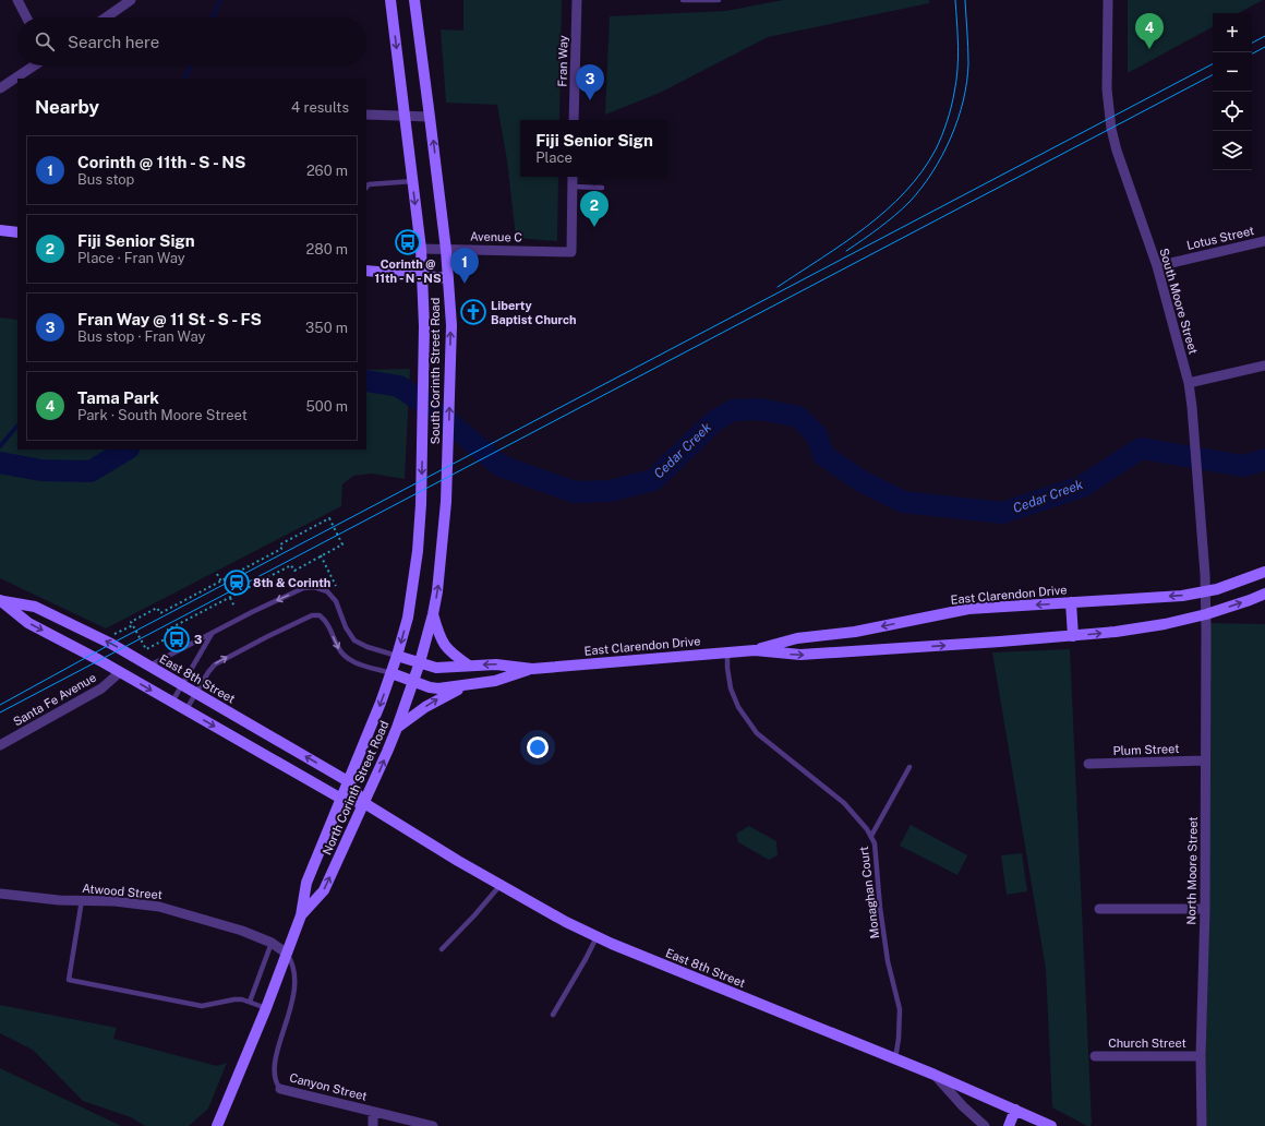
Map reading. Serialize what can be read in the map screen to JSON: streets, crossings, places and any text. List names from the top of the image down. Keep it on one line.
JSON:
{"streets":{"main road":["South Corinth Street Road","East Clarendon Drive","East 8th Street","North Corinth Street Road"],"street":["Fran Way","Avenue C","Lotus Street","South Moore Street","Santa Fe Avenue","Plum Street","North Moore Street","Atwood Street","Church Street","Canyon Street"],"lane":["Monaghan Court"]},"crossings":[["Avenue C","South Corinth Street Road"],["Lotus Street","South Moore Street"],["South Moore Street","East Clarendon Drive"],["South Moore Street","North Moore Street"],["South Corinth Street Road","East Clarendon Drive"],["South Corinth Street Road","North Corinth Street Road"],["East Clarendon Drive","North Corinth Street Road"],["East Clarendon Drive","North Moore Street"],["East Clarendon Drive","Monaghan Court"],["East 8th Street","Santa Fe Avenue"],["East 8th Street","North Corinth Street Road"],["East 8th Street","Monaghan Court"],["Plum Street","North Moore Street"],["North Corinth Street Road","Atwood Street"],["North Corinth Street Road","Canyon Street"],["North Moore Street","Church Street"],["Atwood Street","Canyon Street"]],"water":["Cedar Creek"],"places":{"bus stop":["Corinth @ 11th - N - NS","3"],"church":["Liberty Baptist Church"],"station":["8th & Corinth"]},"page":{"map_buttons":["+","−"],"pins":["4","3","2","1"],"search":"Search here","heading":["Nearby","4 results"],"popup":["Fiji Senior Sign","Place"],"list":[{"mark":"1","name":"Corinth @ 11th - S - NS","note":"Bus stop","value":"260 m"},{"mark":"2","name":"Fiji Senior Sign","note":"Place · Fran Way","value":"280 m"},{"mark":"3","name":"Fran Way @ 11 St - S - FS","note":"Bus stop · Fran Way","value":"350 m"},{"mark":"4","name":"Tama Park","note":"Park · South Moore Street","value":"500 m"}]}}
